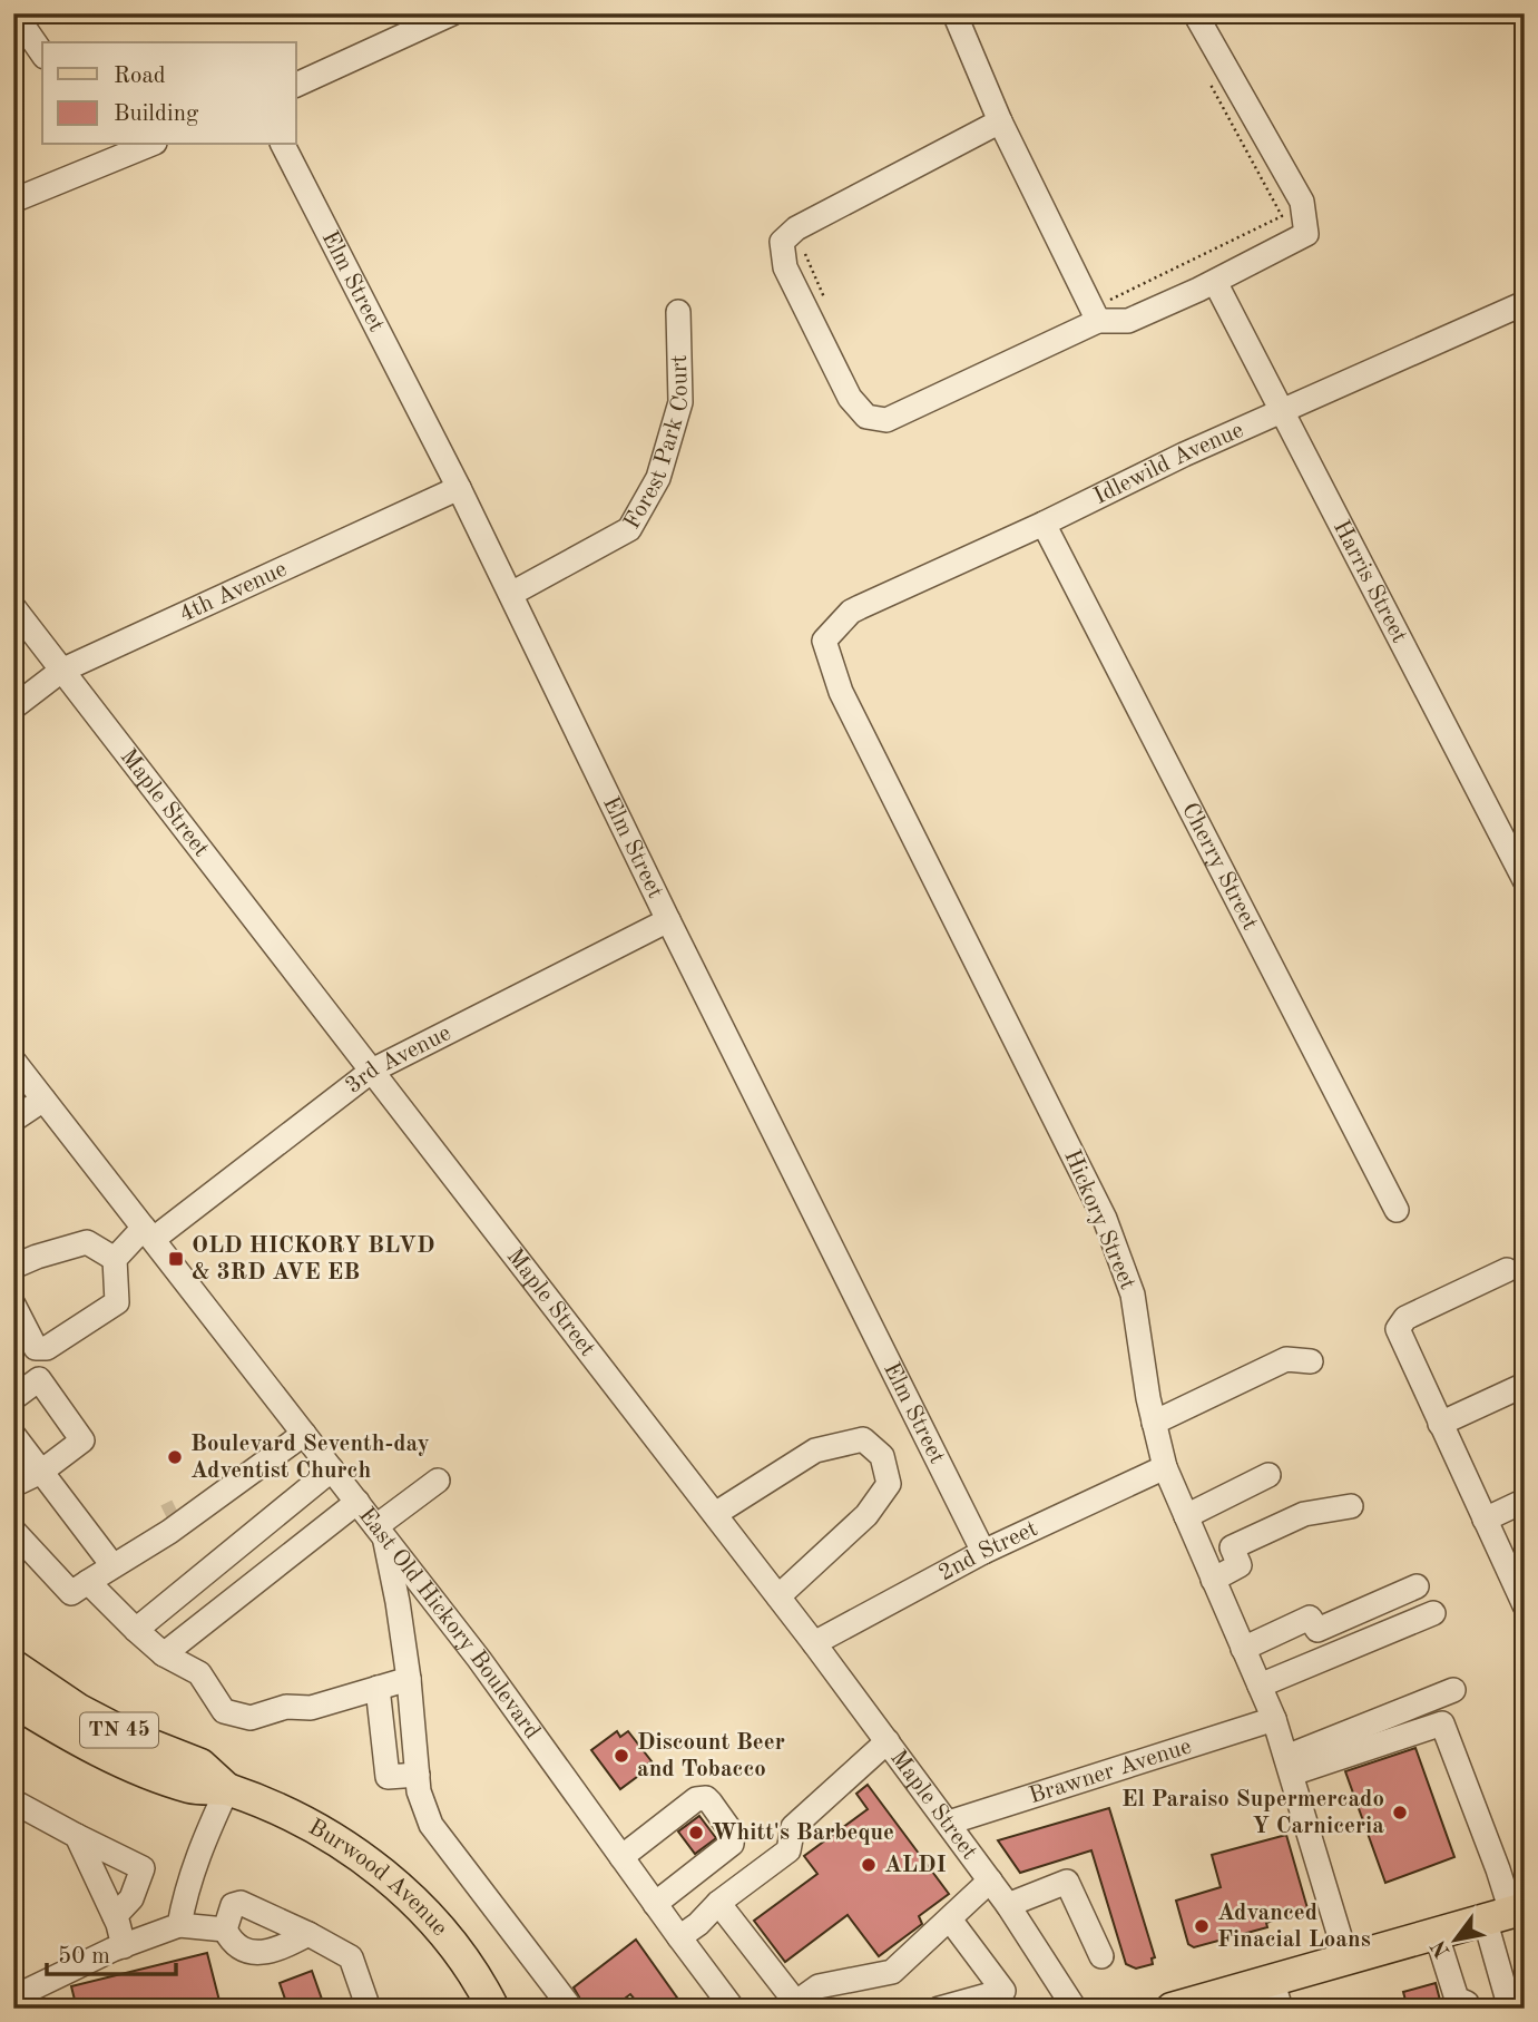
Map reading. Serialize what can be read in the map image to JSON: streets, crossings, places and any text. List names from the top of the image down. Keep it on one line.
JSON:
{"streets":{"main road":["TN 45","Burwood Avenue"],"street":["Elm Street","Forest Park Court","Idlewild Avenue","Harris Street","4th Avenue","Maple Street","Cherry Street","3rd Avenue","Hickory Street","2nd Street","East Old Hickory Boulevard","Brawner Avenue"]},"crossings":[["Elm Street","Forest Park Court"],["Elm Street","4th Avenue"],["Elm Street","3rd Avenue"],["Elm Street","2nd Street"],["Idlewild Avenue","Harris Street"],["Idlewild Avenue","Cherry Street"],["Idlewild Avenue","Hickory Street"],["4th Avenue","Maple Street"],["Maple Street","3rd Avenue"],["Maple Street","2nd Street"],["Maple Street","Brawner Avenue"],["3rd Avenue","East Old Hickory Boulevard"],["Hickory Street","2nd Street"],["Hickory Street","Brawner Avenue"]],"places":{"transit":["OLD HICKORY BLVD & 3RD AVE EB"],"other":["Boulevard Seventh-day Adventist Church","Discount Beer and Tobacco","El Paraiso Supermercado Y Carniceria","Whitt's Barbeque","ALDI","Advanced Finacial Loans"]},"legend":["Road","Building"],"scale_bar":"50 m","north":"bottom left"}
